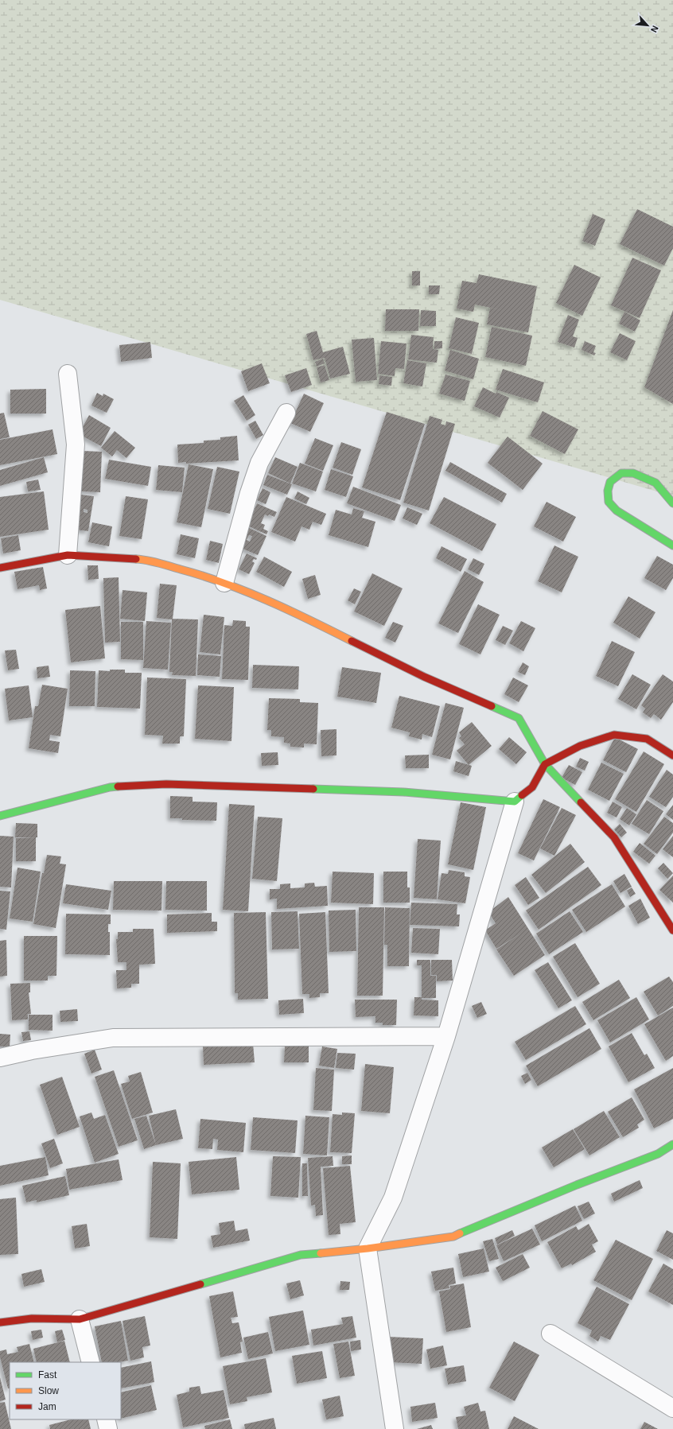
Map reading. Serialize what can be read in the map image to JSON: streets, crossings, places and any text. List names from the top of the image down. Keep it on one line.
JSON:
{"legend":["Fast","Slow","Jam"],"north":"bottom right"}
